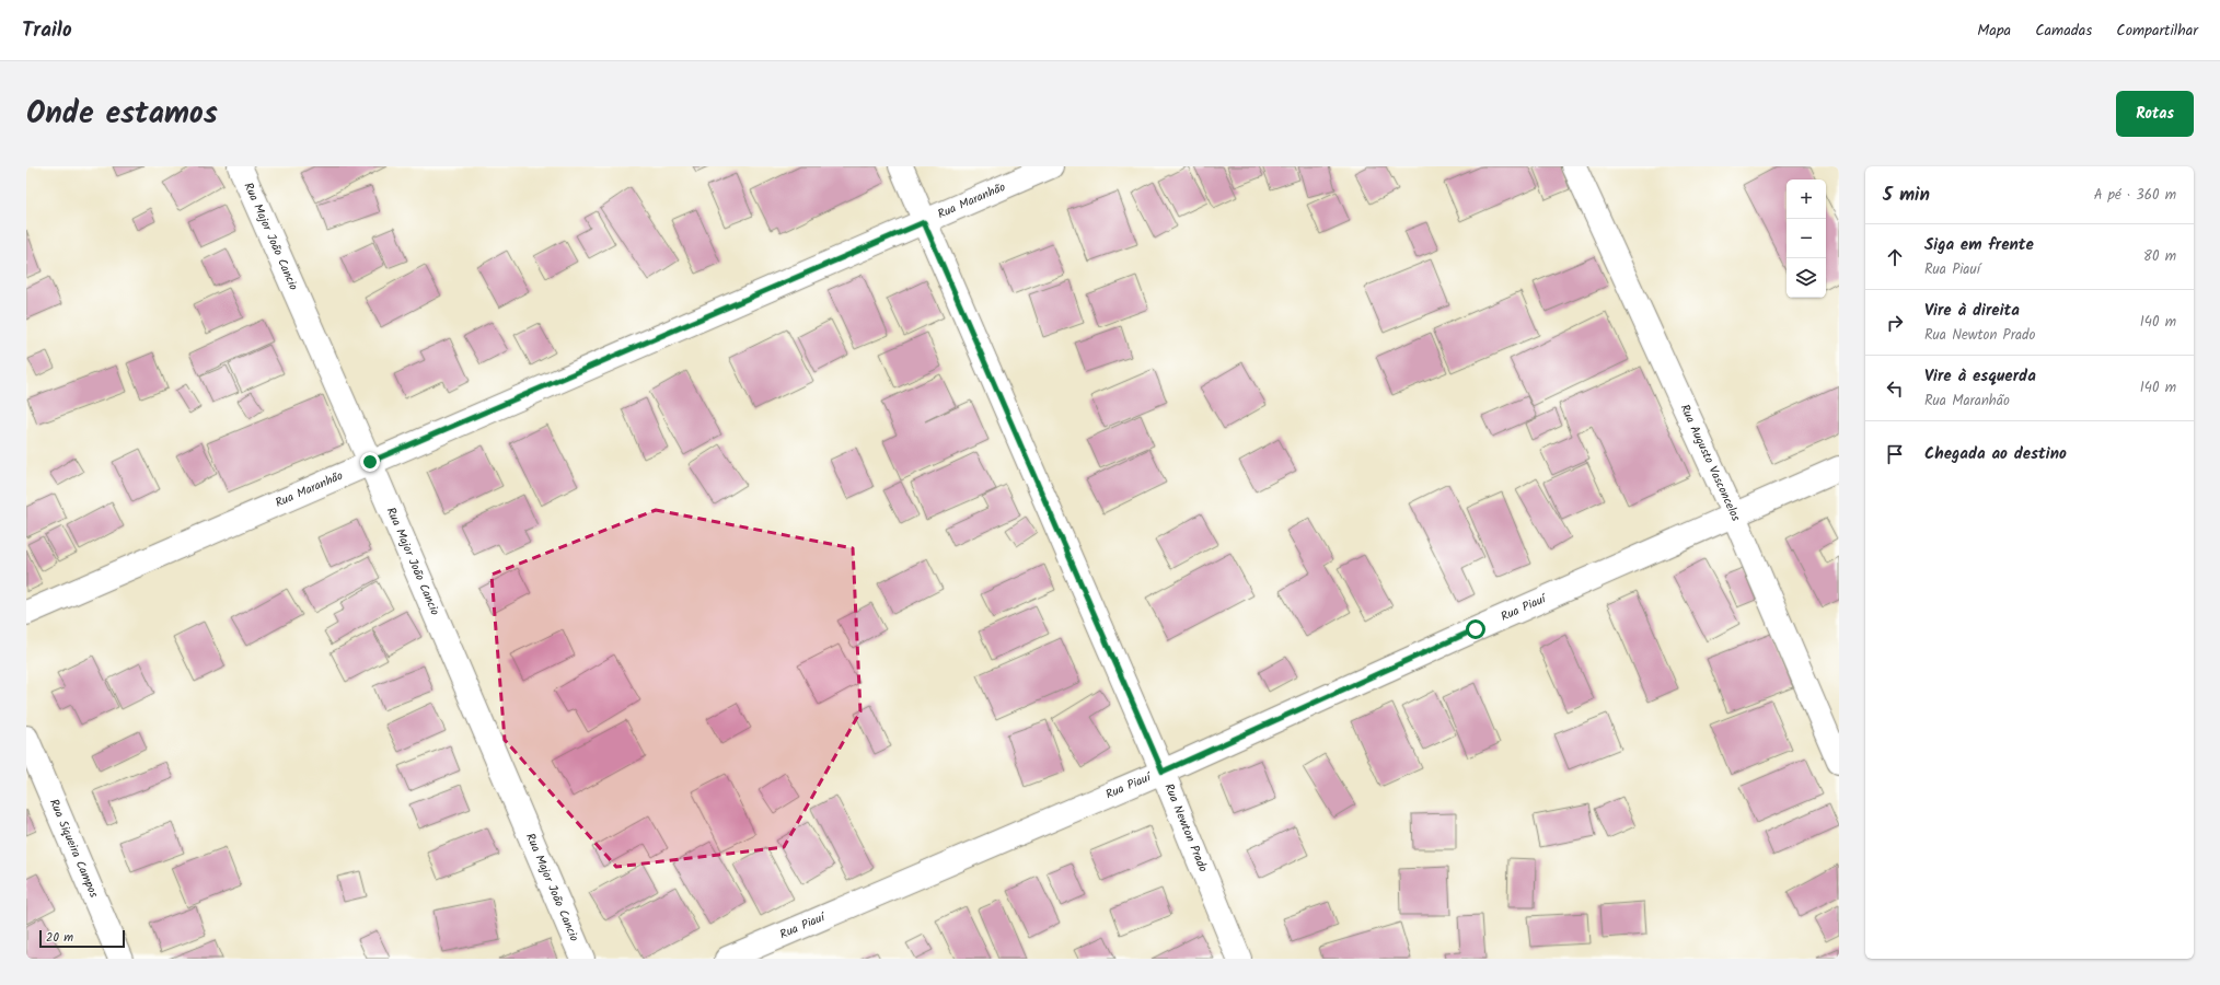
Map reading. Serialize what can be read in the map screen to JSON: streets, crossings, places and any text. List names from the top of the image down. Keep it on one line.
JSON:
{"streets":{"street":["Rua Maranhão","Rua Major João Cancio","Rua Augusto Vasconcelos","Rua Piauí","Rua Newton Prado","Rua Siqueira Campos"]},"crossings":[["Rua Maranhão","Rua Major João Cancio"],["Rua Maranhão","Rua Newton Prado"],["Rua Augusto Vasconcelos","Rua Piauí"],["Rua Piauí","Rua Newton Prado"]],"scale_bar":"20 m","page":{"header":"Trailo","nav":["Mapa","Camadas","Compartilhar"],"title":"Onde estamos","buttons":"Rotas","heading":["5 min","A pé · 360 m"],"map_buttons":["+","−"],"list":[["Siga em frente","Rua Piauí","80 m"],["Vire à direita","Rua Newton Prado","140 m"],["Vire à esquerda","Rua Maranhão","140 m"],"Chegada ao destino"],"scale":"20 m"}}
